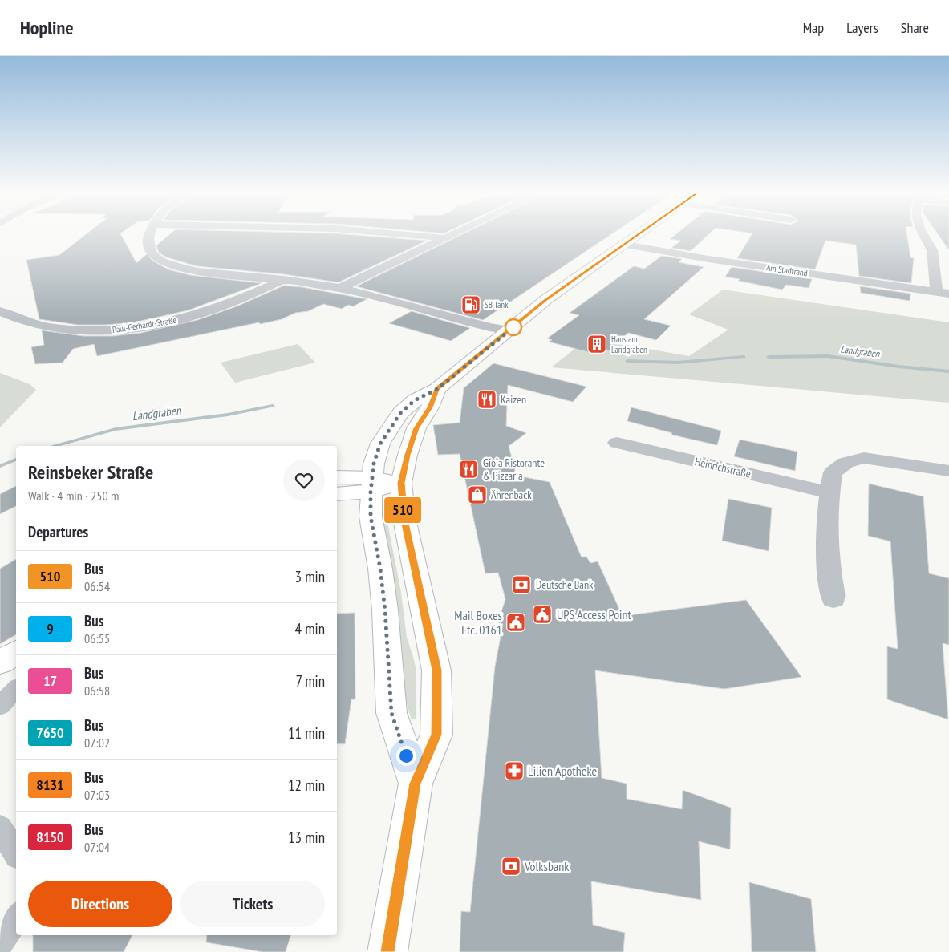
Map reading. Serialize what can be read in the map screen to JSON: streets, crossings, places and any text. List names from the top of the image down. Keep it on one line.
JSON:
{"streets":{"street":["Am Stadtrand","Paul-Gerhardt-Straße","Heinrichstraße"]},"water":["Landgraben"],"places":{"fuel station":["SB Tank"],"building":["Haus am Landgraben"],"restaurant":["Kaizen","Gioia Ristorante & Pizzaria"],"shop":["Ährenback"],"bank":["Deutsche Bank","Volksbank"],"public building":["UPS Access Point","Mail Boxes Etc. 0161"],"pharmacy":["Lilien Apotheke"]},"lines":["bus line 510"],"page":{"header":"Hopline","nav":["Map","Layers","Share"],"on_map":"510","heading":[["Reinsbeker Straße","Walk · 4 min · 250 m"],"Departures"],"list":[{"mark":"510","name":"Bus","note":"06:54","value":"3 min"},{"mark":"9","name":"Bus","note":"06:55","value":"4 min"},{"mark":"17","name":"Bus","note":"06:58","value":"7 min"},{"mark":"7650","name":"Bus","note":"07:02","value":"11 min"},{"mark":"8131","name":"Bus","note":"07:03","value":"12 min"},{"mark":"8150","name":"Bus","note":"07:04","value":"13 min"}],"buttons":["Directions","Tickets"]}}
